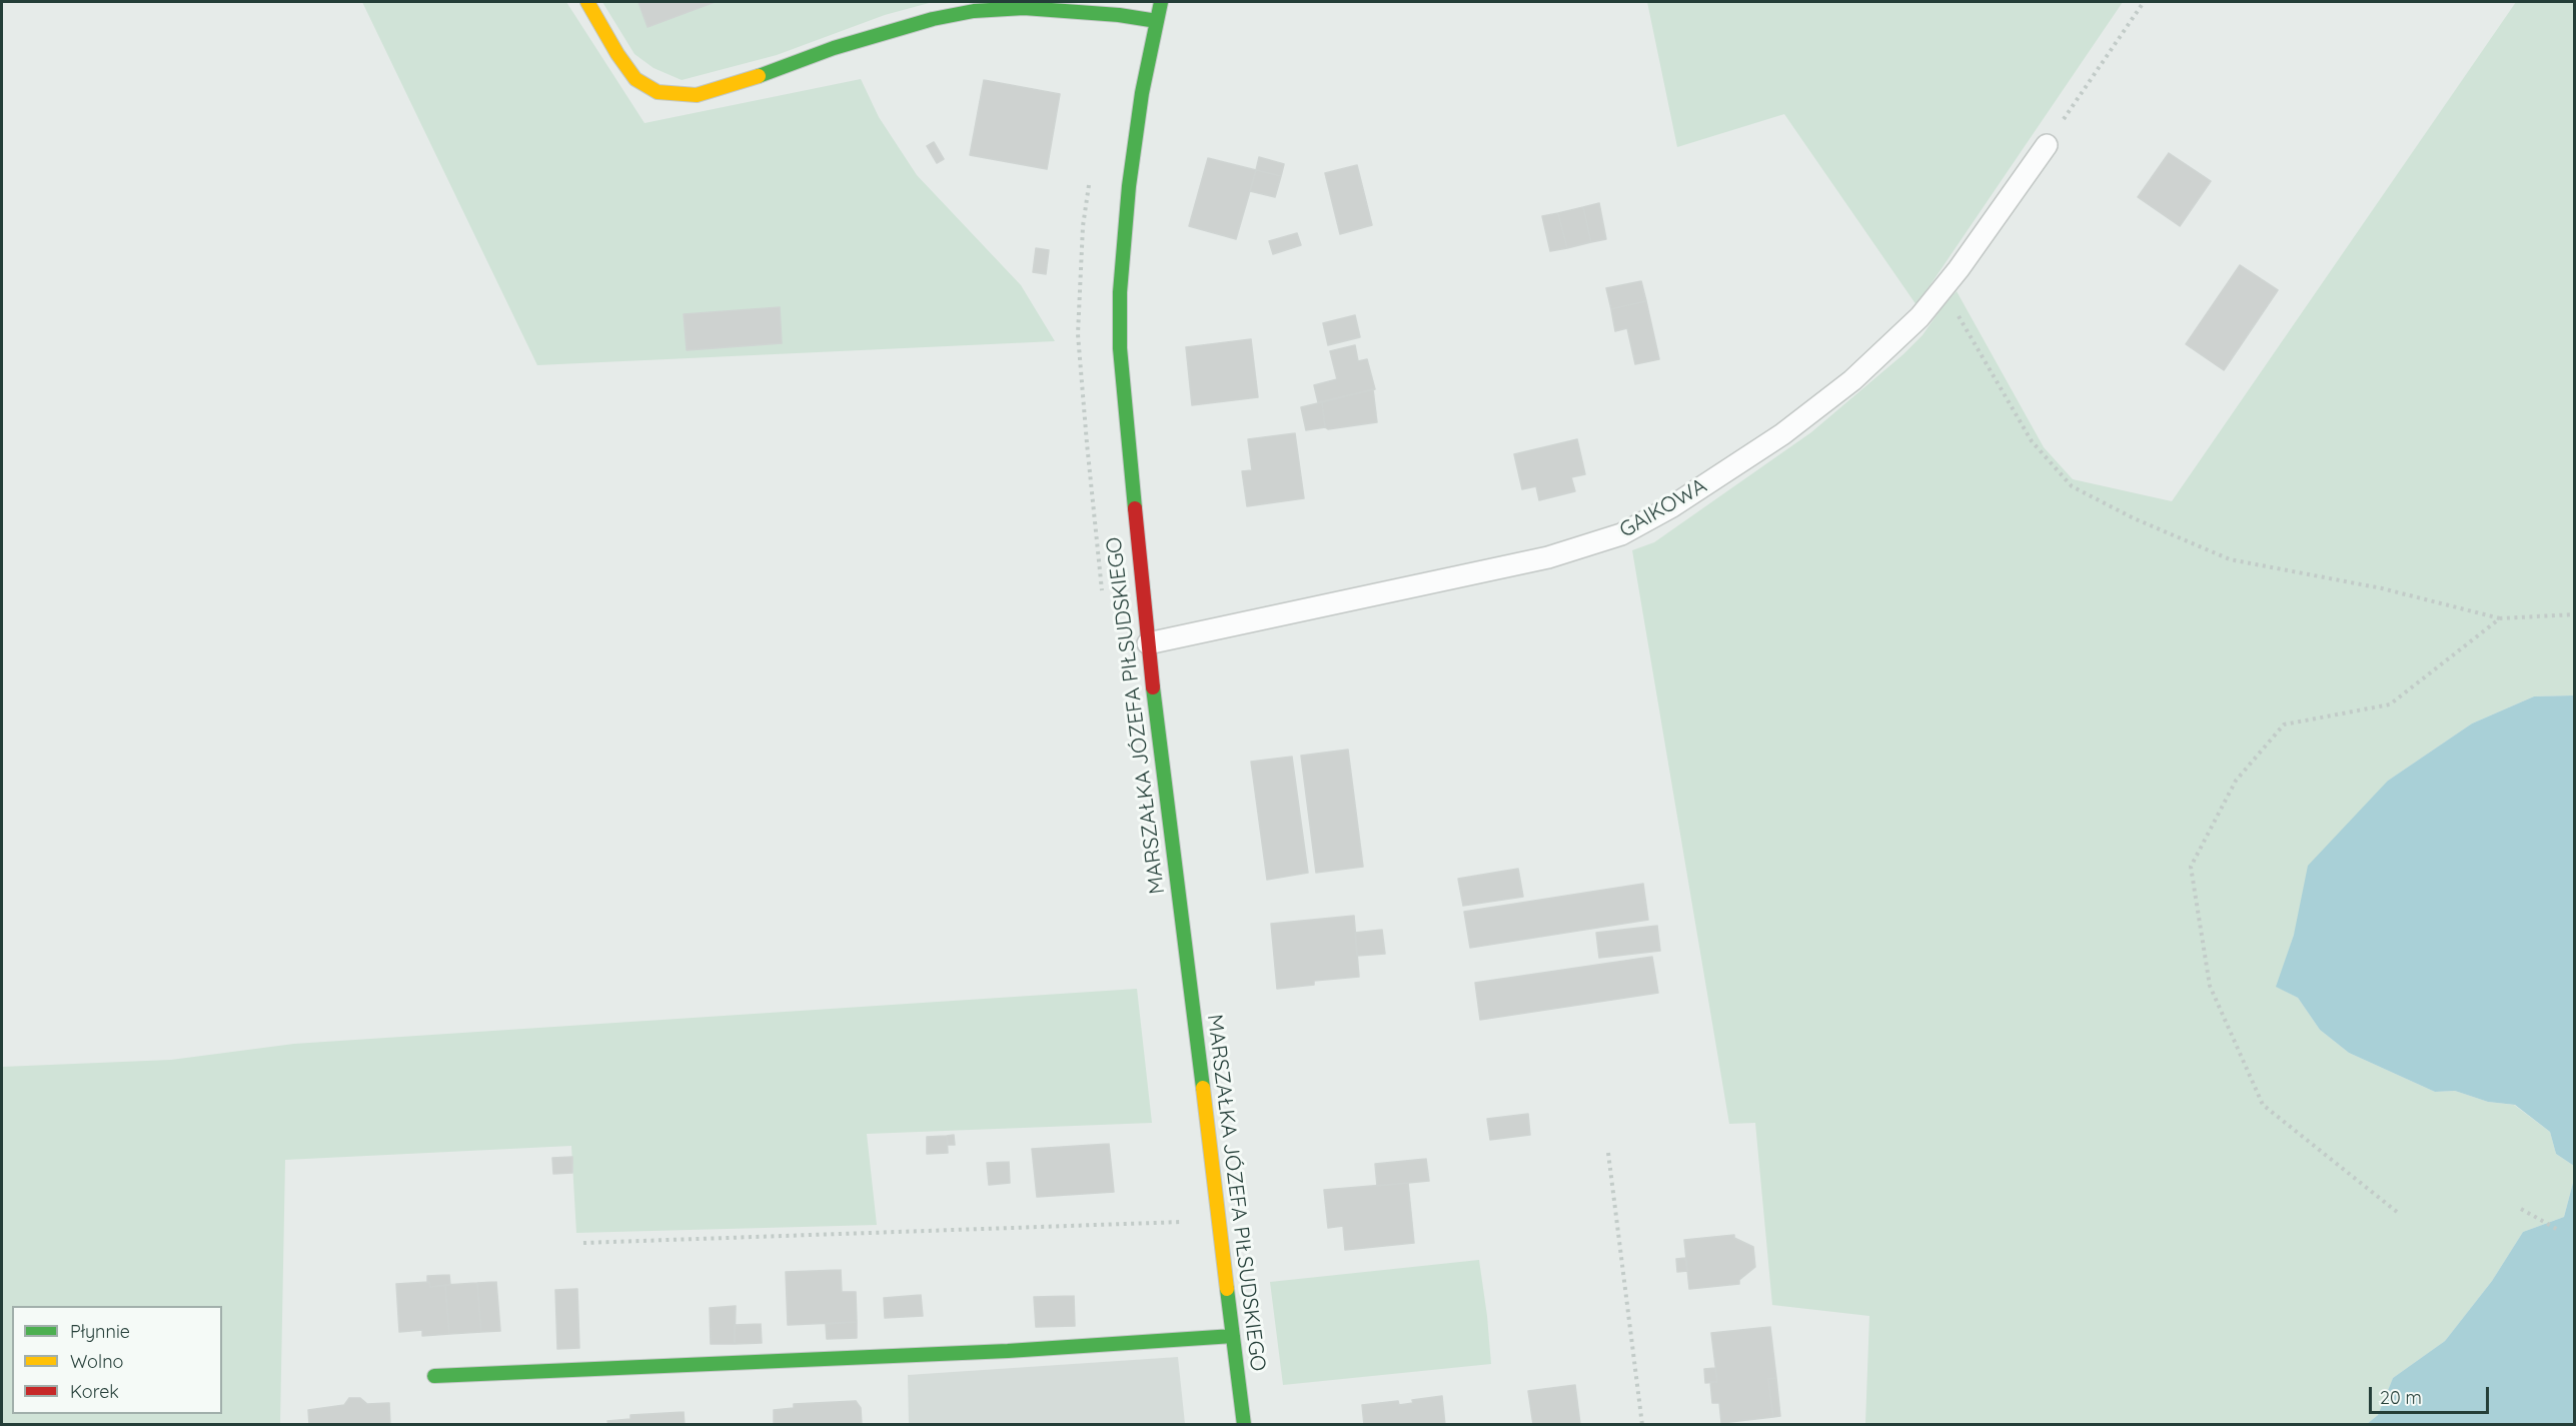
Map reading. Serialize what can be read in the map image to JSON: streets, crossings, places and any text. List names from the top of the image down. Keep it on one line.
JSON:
{"streets":{"street":["MARSZAŁKA JÓZEFA PIŁSUDSKIEGO"],"lane":["GAIKOWA"]},"crossings":[["GAIKOWA","MARSZAŁKA JÓZEFA PIŁSUDSKIEGO"]],"legend":["Płynnie","Wolno","Korek"],"scale_bar":"20 m"}
